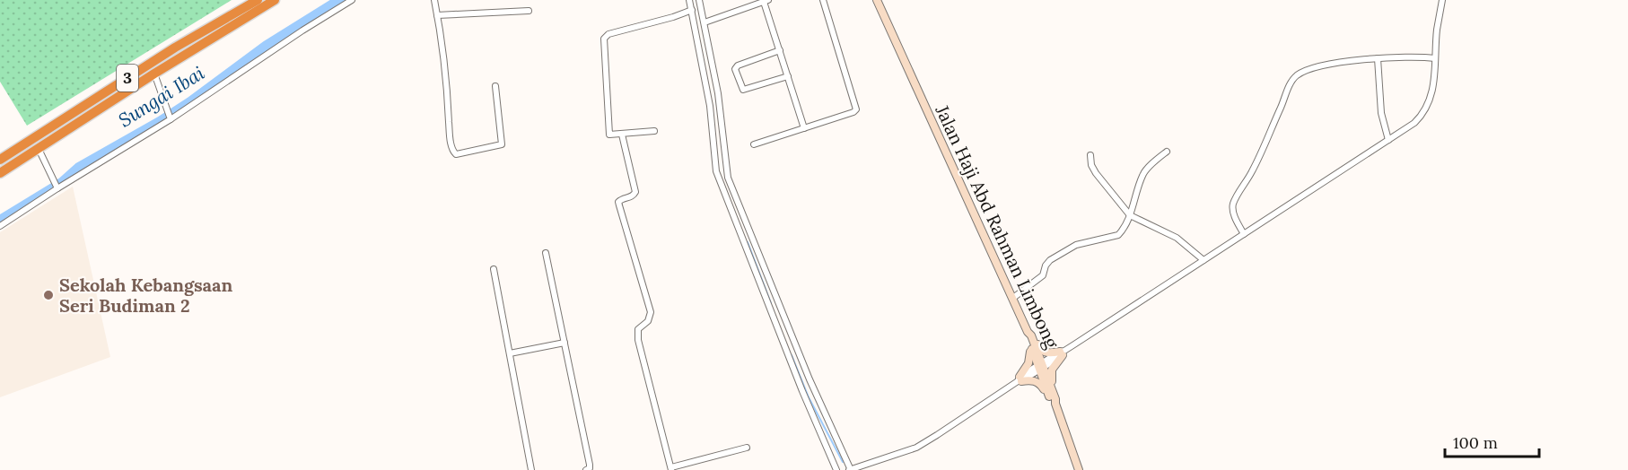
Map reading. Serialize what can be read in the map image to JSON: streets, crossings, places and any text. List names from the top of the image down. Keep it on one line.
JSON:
{"streets":{"highway":["3"],"street":["Jalan Haji Abd Rahman Limbong"]},"water":["Sungai Ibai"],"places":["Sekolah Kebangsaan Seri Budiman 2"],"scale_bar":"100 m"}
